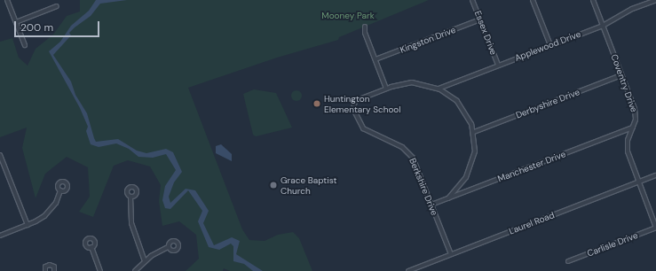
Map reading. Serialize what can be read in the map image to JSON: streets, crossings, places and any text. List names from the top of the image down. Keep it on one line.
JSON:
{"streets":{"street":["Essex Drive","Kingston Drive","Applewood Drive","Coventry Drive","Derbyshire Drive","Manchester Drive","Berkshire Drive","Laurel Road","Carlisle Drive"]},"crossings":[["Essex Drive","Kingston Drive"],["Essex Drive","Applewood Drive"],["Applewood Drive","Coventry Drive"],["Coventry Drive","Derbyshire Drive"],["Coventry Drive","Manchester Drive"],["Coventry Drive","Laurel Road"],["Coventry Drive","Carlisle Drive"],["Manchester Drive","Berkshire Drive"],["Berkshire Drive","Laurel Road"]],"parks":["Mooney Park"],"places":["Huntington Elementary School","Grace Baptist Church"],"scale_bar":"200 m"}
